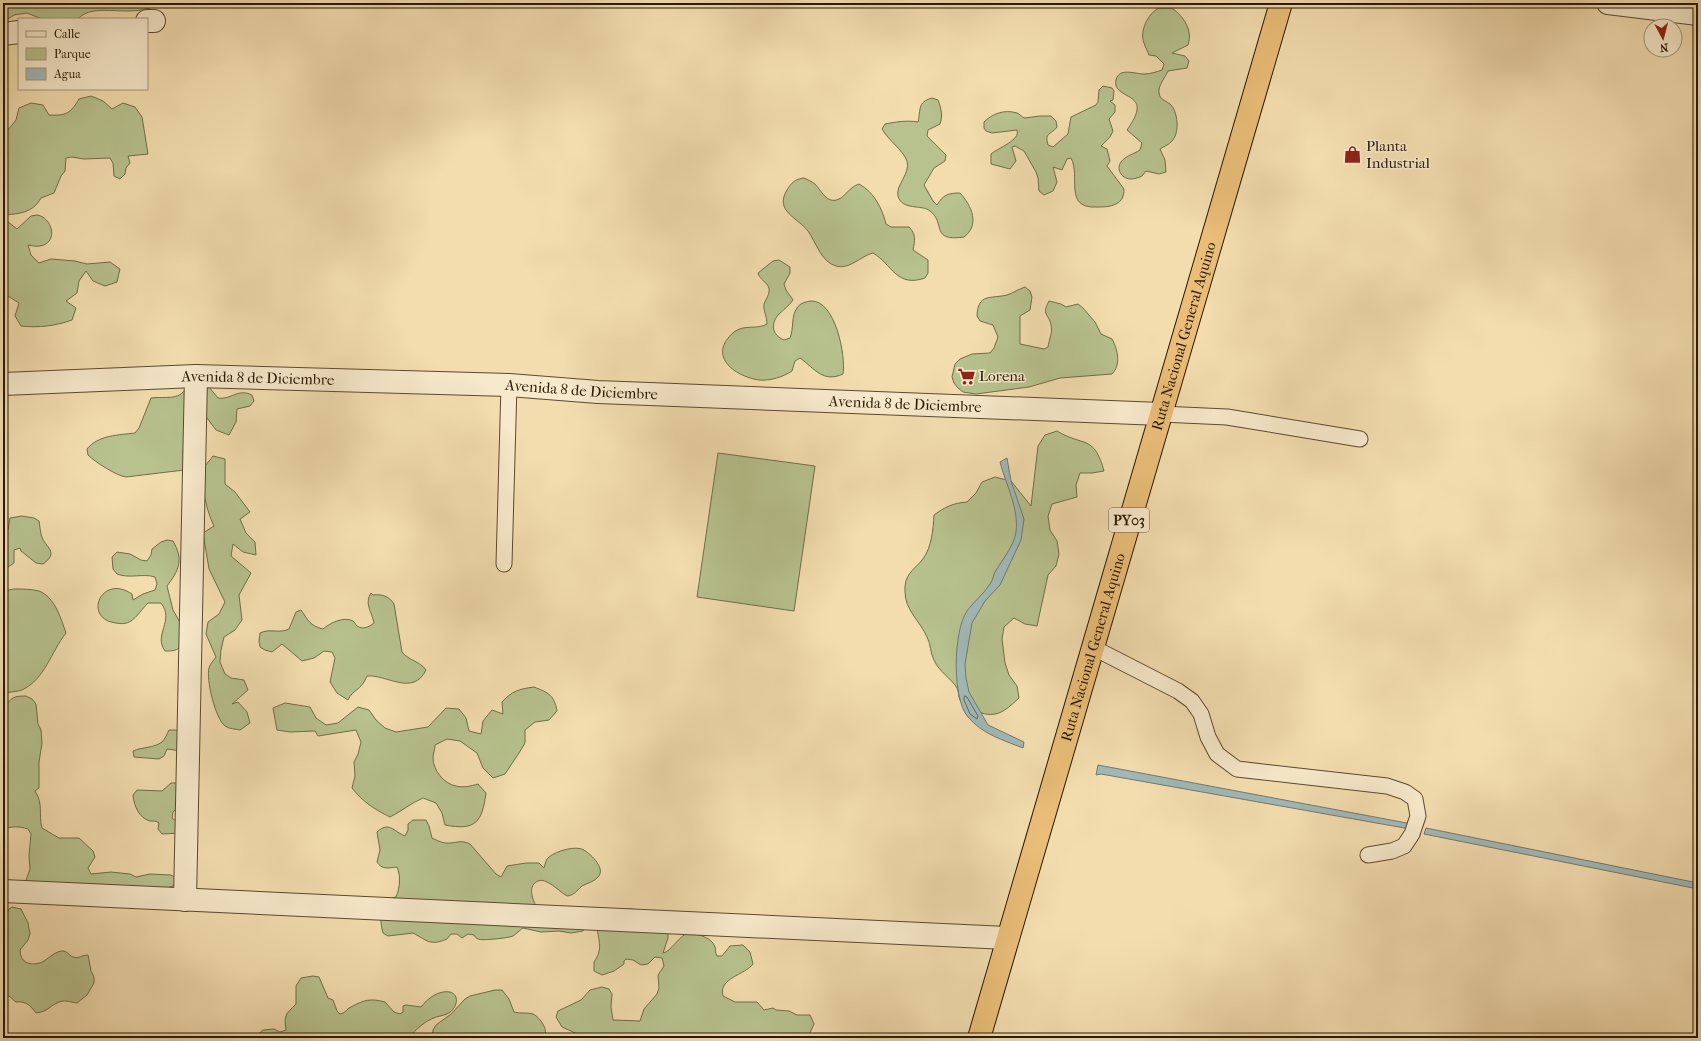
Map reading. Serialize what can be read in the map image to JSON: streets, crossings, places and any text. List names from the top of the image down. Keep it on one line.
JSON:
{"streets":{"highway":["Ruta Nacional General Aquino","PY03"],"street":["Avenida 8 de Diciembre"]},"crossings":[["Ruta Nacional General Aquino","Avenida 8 de Diciembre"]],"places":{"shop":["Planta Industrial"],"supermarket":["Lorena"]},"legend":["Calle","Parque","Agua"],"north":"bottom"}
